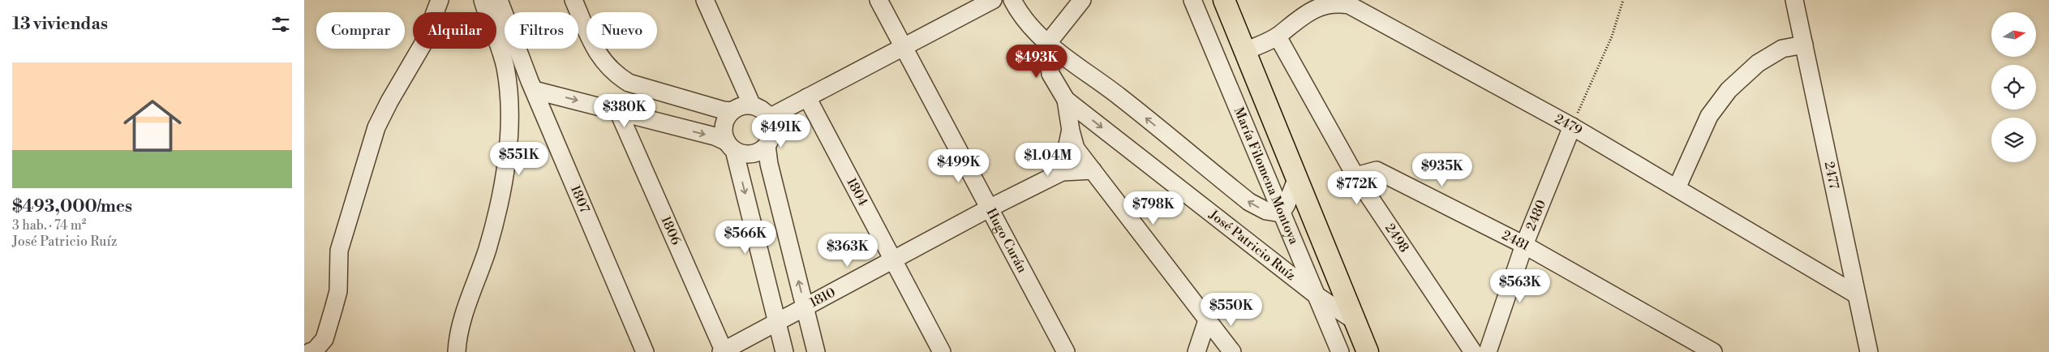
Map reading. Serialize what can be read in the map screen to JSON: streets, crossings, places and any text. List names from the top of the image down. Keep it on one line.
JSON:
{"streets":{"street":["2479","María Filomena Montoya","2477","1804","1807","2480","1806","2498","Hugo Curán","2481","José Patricio Ruíz","1810"]},"crossings":[["2479","2477"],["2479","2480"],["2479","2498"],["María Filomena Montoya","José Patricio Ruíz"],["1804","1810"],["2480","2481"],["1806","1810"],["2498","2481"],["Hugo Curán","1810"]],"north":"right","page":{"heading":"13 viviendas","chip":["Comprar","Alquilar","Filtros","Nuevo"],"price":["$493K","$380K","$491K","$551K","$1.04M","$499K","$935K","$772K","$798K","$566K","$363K","$563K","$550K"],"list":[{"name":"$493,000/mes","note":"3 hab. · 74 m² · José Patricio Ruíz"}]}}
